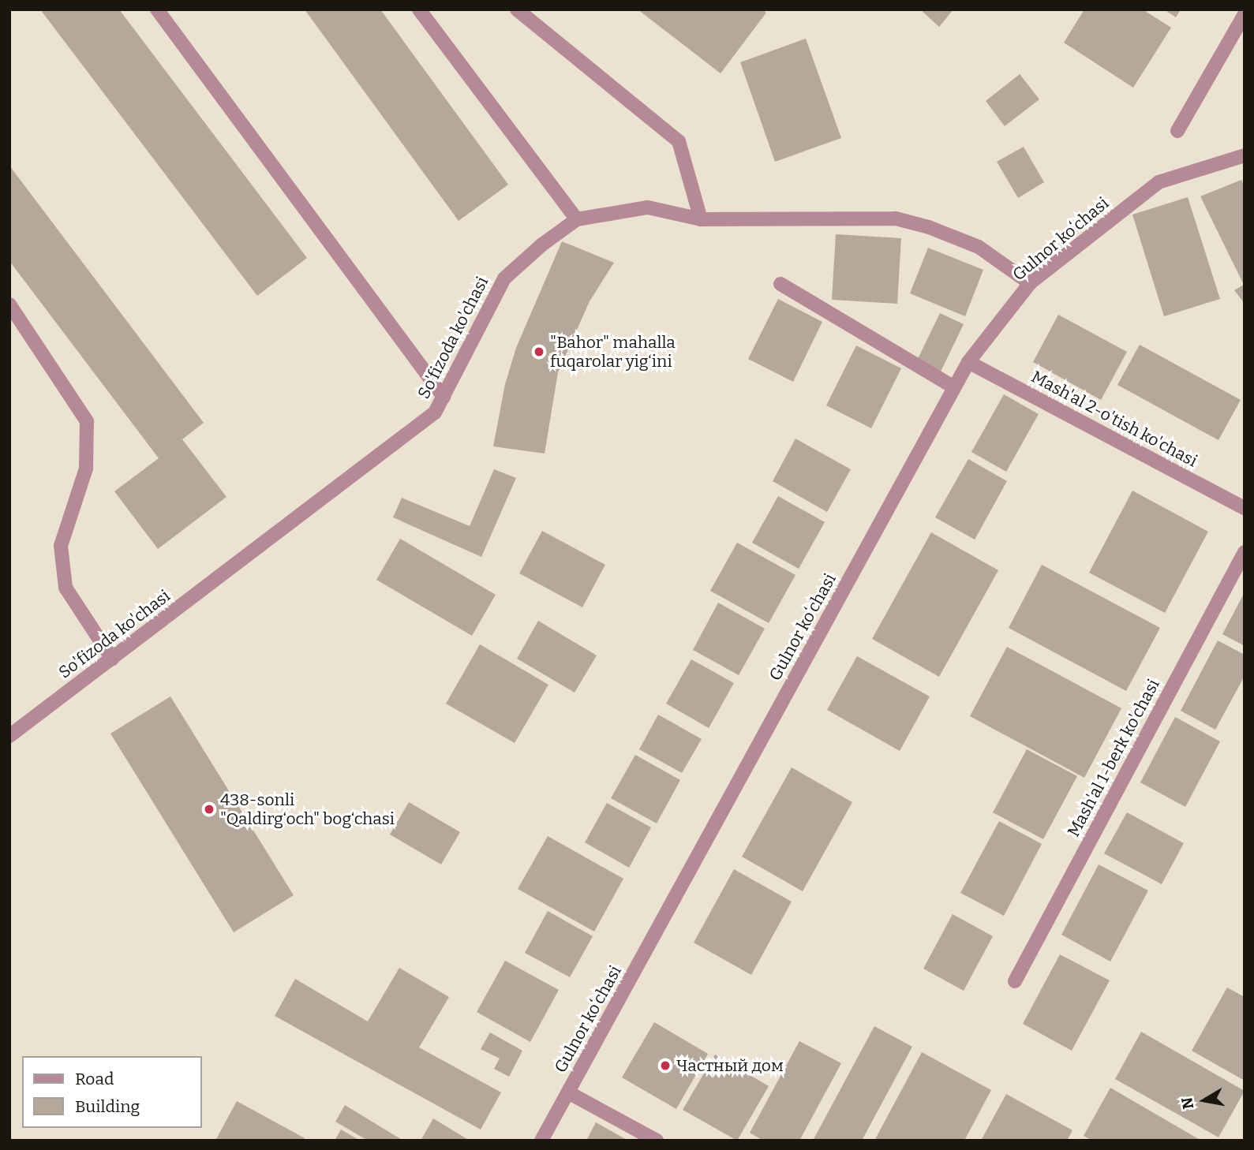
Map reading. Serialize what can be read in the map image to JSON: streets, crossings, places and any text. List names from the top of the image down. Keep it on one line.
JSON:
{"streets":{"street":["Gulnor koʻchasi","So'fizoda ko'chasi","Mash'al 2-o'tish ko'chasi","Mash'al 1-berk ko'chasi"]},"crossings":[["Gulnor koʻchasi","So'fizoda ko'chasi"],["Gulnor koʻchasi","Mash'al 2-o'tish ko'chasi"]],"places":["\"Bahor\" mahalla fuqarolar yig‘ini","438-sonli \"Qaldirg‘och\" bog‘chasi","Частный дом"],"legend":["Road","Building"],"north":"left"}
